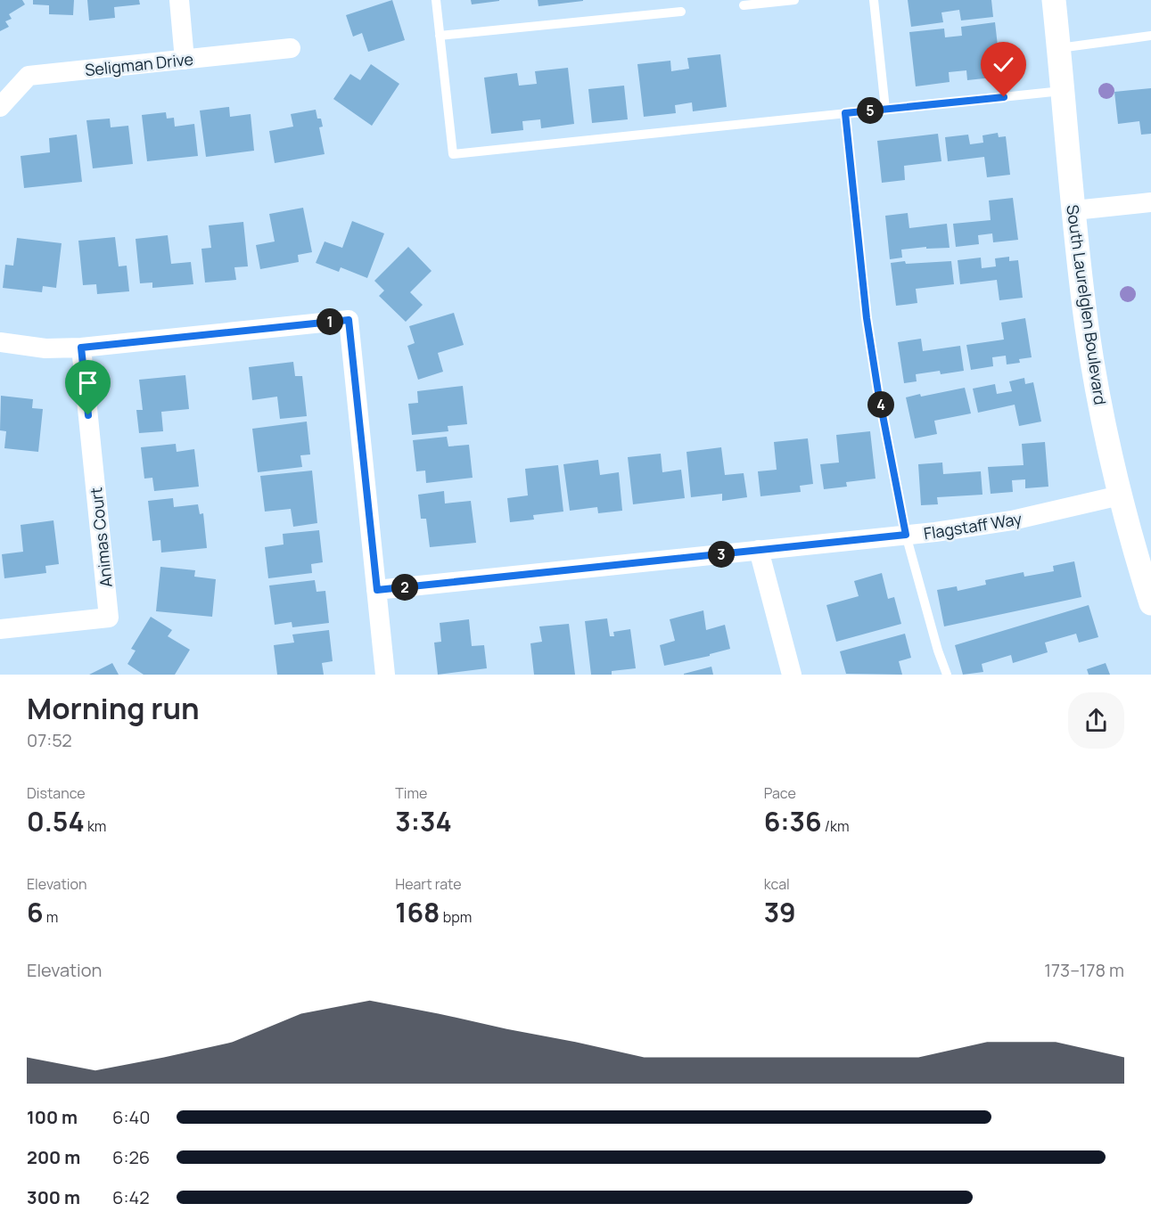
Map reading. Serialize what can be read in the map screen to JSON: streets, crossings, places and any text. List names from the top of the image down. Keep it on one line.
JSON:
{"streets":{"street":["Seligman Drive","South Laurelglen Boulevard","Flagstaff Way","Animas Court"]},"crossings":[["South Laurelglen Boulevard","Flagstaff Way"]],"page":{"pins":["5","1","4","3","2"],"heading":["Morning run","07:52"],"stats":[["Distance","0.54 km"],["Time","3:34"],["Pace","6:36 /km"],["Elevation","6 m"],["Heart rate","168 bpm"],["kcal","39"]],"chart":["Elevation","173–178 m"],"list":[{"name":"100 m","note":"6:40"},{"name":"200 m","note":"6:26"},{"name":"300 m","note":"6:42"}]}}
